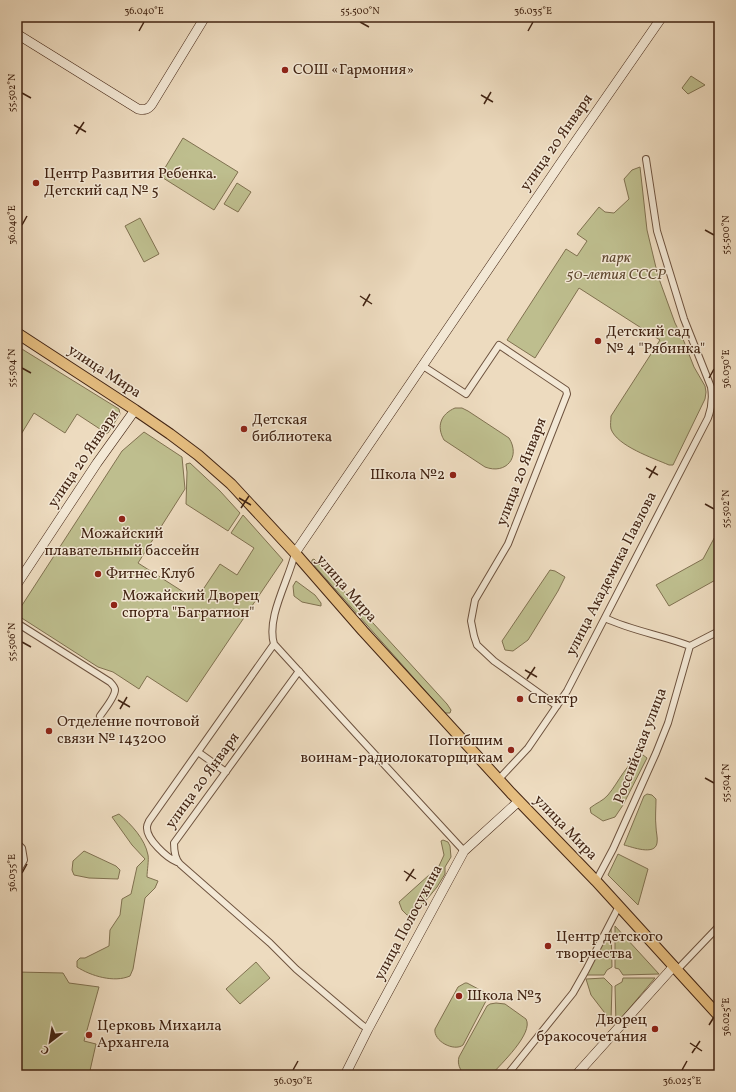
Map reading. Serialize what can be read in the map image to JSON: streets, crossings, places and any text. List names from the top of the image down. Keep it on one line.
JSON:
{"streets":{"main road":["улица Мира"],"street":["улица 20 Января","улица Академика Павлова","Российская улица","улица Полосухина"]},"crossings":[["улица 20 Января","улица Мира"],["улица 20 Января","улица Академика Павлова"],["улица Мира","улица Академика Павлова"],["улица Мира","Российская улица"],["улица Мира","улица Полосухина"]],"parks":["парк 50-летия СССР"],"places":["СОШ «Гармония»","Центр Развития Ребенка. Детский сад № 5","Детский сад № 4 \"Рябинка\"","Детская библиотека","Школа №2","Можайский плавательный бассейн","Фитнес Клуб","Можайский Дворец спорта \"Багратион\"","Спектр","Отделение почтовой связи № 143200","Погибшим воинам-радиолокаторщикам","Центр детского творчества","Школа №3","Дворец бракосочетания","Церковь Михаила Архангела"],"north":"bottom left","coordinates":["36.040°E","55.500°N","36.035°E","55.502°N","55.504°N","36.030°E","55.506°N","36.025°E"]}
